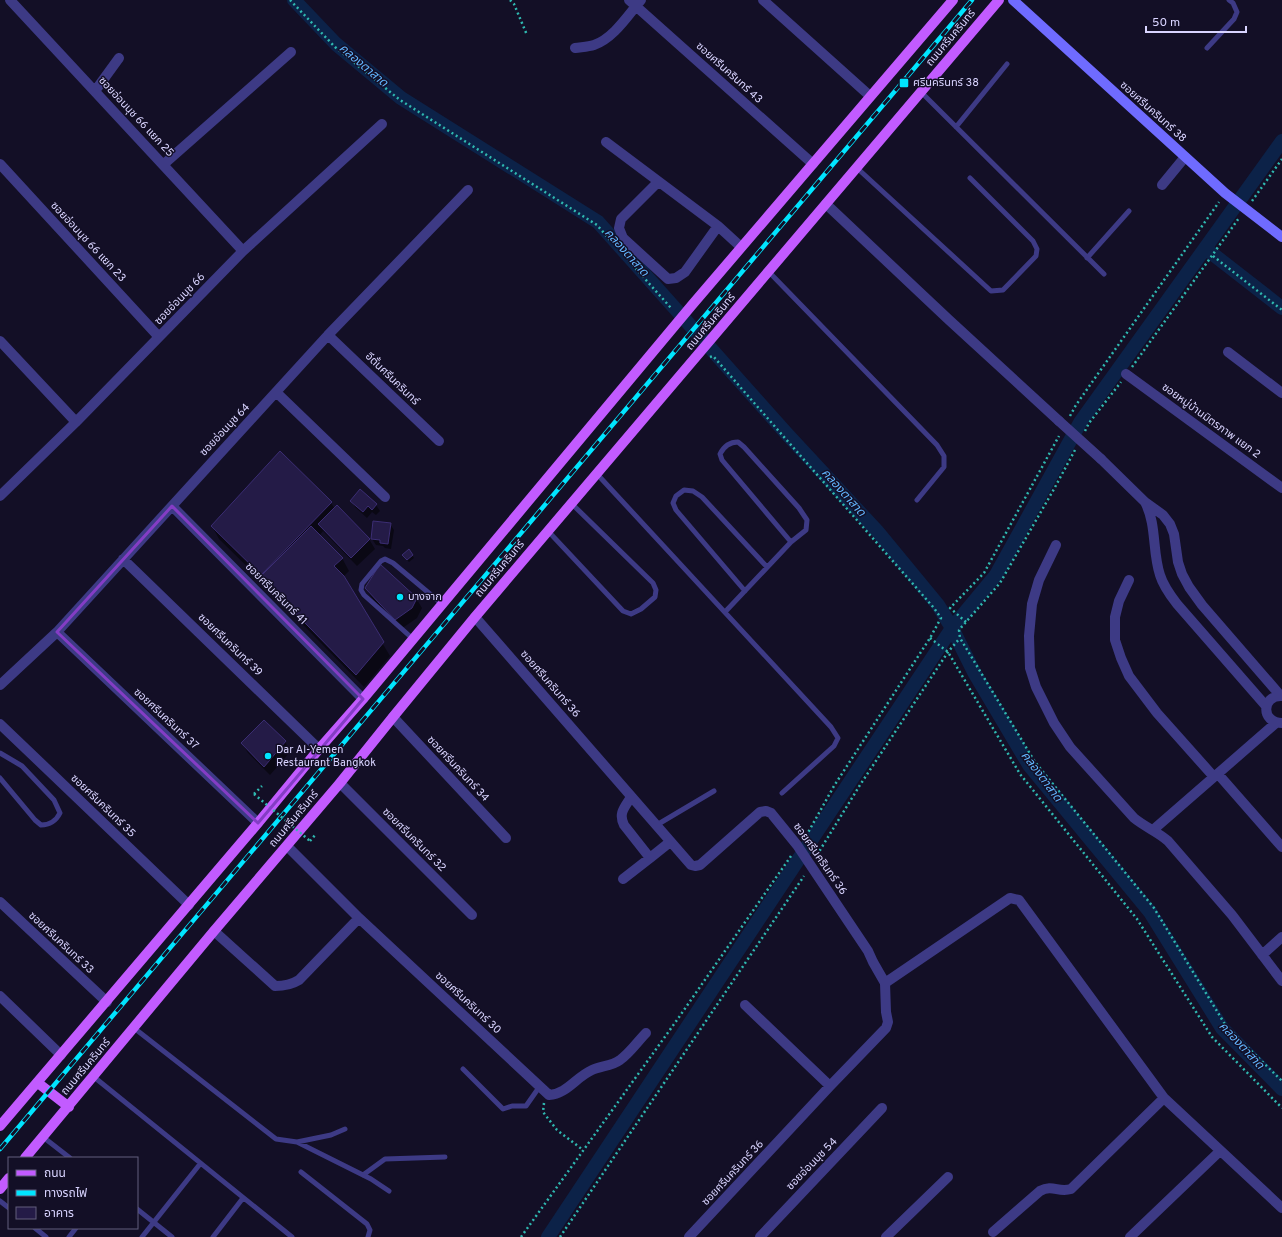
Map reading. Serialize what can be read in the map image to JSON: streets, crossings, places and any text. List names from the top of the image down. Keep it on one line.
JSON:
{"streets":{"main road":["ถนนศรีนครินทร์"],"street":["ซอยศรีนครินทร์ 43","ซอยศรีนครินทร์ 38","ซอยอ่อนนุช 66 แยก 25","ซอยอ่อนนุช 66 แยก 23","ซอยอ่อนนุช 66","อีตั้นศรีนครินทร์","ซอยหมู่บ้านมิตรภาพ แยก 2","ซอยอ่อนนุช 64","ซอยศรีนครินทร์ 41","ซอยศรีนครินทร์ 39","ซอยศรีนครินทร์ 36","ซอยศรีนครินทร์ 37","ซอยศรีนครินทร์ 34","ซอยศรีนครินทร์ 35","ซอยศรีนครินทร์ 32","ซอยศรีนครินทร์ 33","ซอยศรีนครินทร์ 30","ซอยอ่อนนุช 54"]},"crossings":[["ถนนศรีนครินทร์","ซอยศรีนครินทร์ 43"],["ถนนศรีนครินทร์","ซอยศรีนครินทร์ 41"],["ถนนศรีนครินทร์","ซอยศรีนครินทร์ 39"],["ถนนศรีนครินทร์","ซอยศรีนครินทร์ 36"],["ถนนศรีนครินทร์","ซอยศรีนครินทร์ 37"],["ถนนศรีนครินทร์","ซอยศรีนครินทร์ 34"],["ถนนศรีนครินทร์","ซอยศรีนครินทร์ 35"],["ถนนศรีนครินทร์","ซอยศรีนครินทร์ 32"],["ถนนศรีนครินทร์","ซอยศรีนครินทร์ 33"],["ถนนศรีนครินทร์","ซอยศรีนครินทร์ 30"],["ซอยอ่อนนุช 66 แยก 25","ซอยอ่อนนุช 66"],["ซอยอ่อนนุช 66 แยก 23","ซอยอ่อนนุช 66"],["อีตั้นศรีนครินทร์","ซอยอ่อนนุช 64"],["ซอยอ่อนนุช 64","ซอยศรีนครินทร์ 41"],["ซอยอ่อนนุช 64","ซอยศรีนครินทร์ 39"],["ซอยอ่อนนุช 64","ซอยศรีนครินทร์ 37"]],"water":["คลองตาสาด"],"places":{"transit":["ศรีนครินทร์ 38"],"other":["บางจาก","Dar Al-Yemen Restaurant Bangkok"]},"legend":["ถนน","ทางรถไฟ","อาคาร"],"scale_bar":"50 m"}
